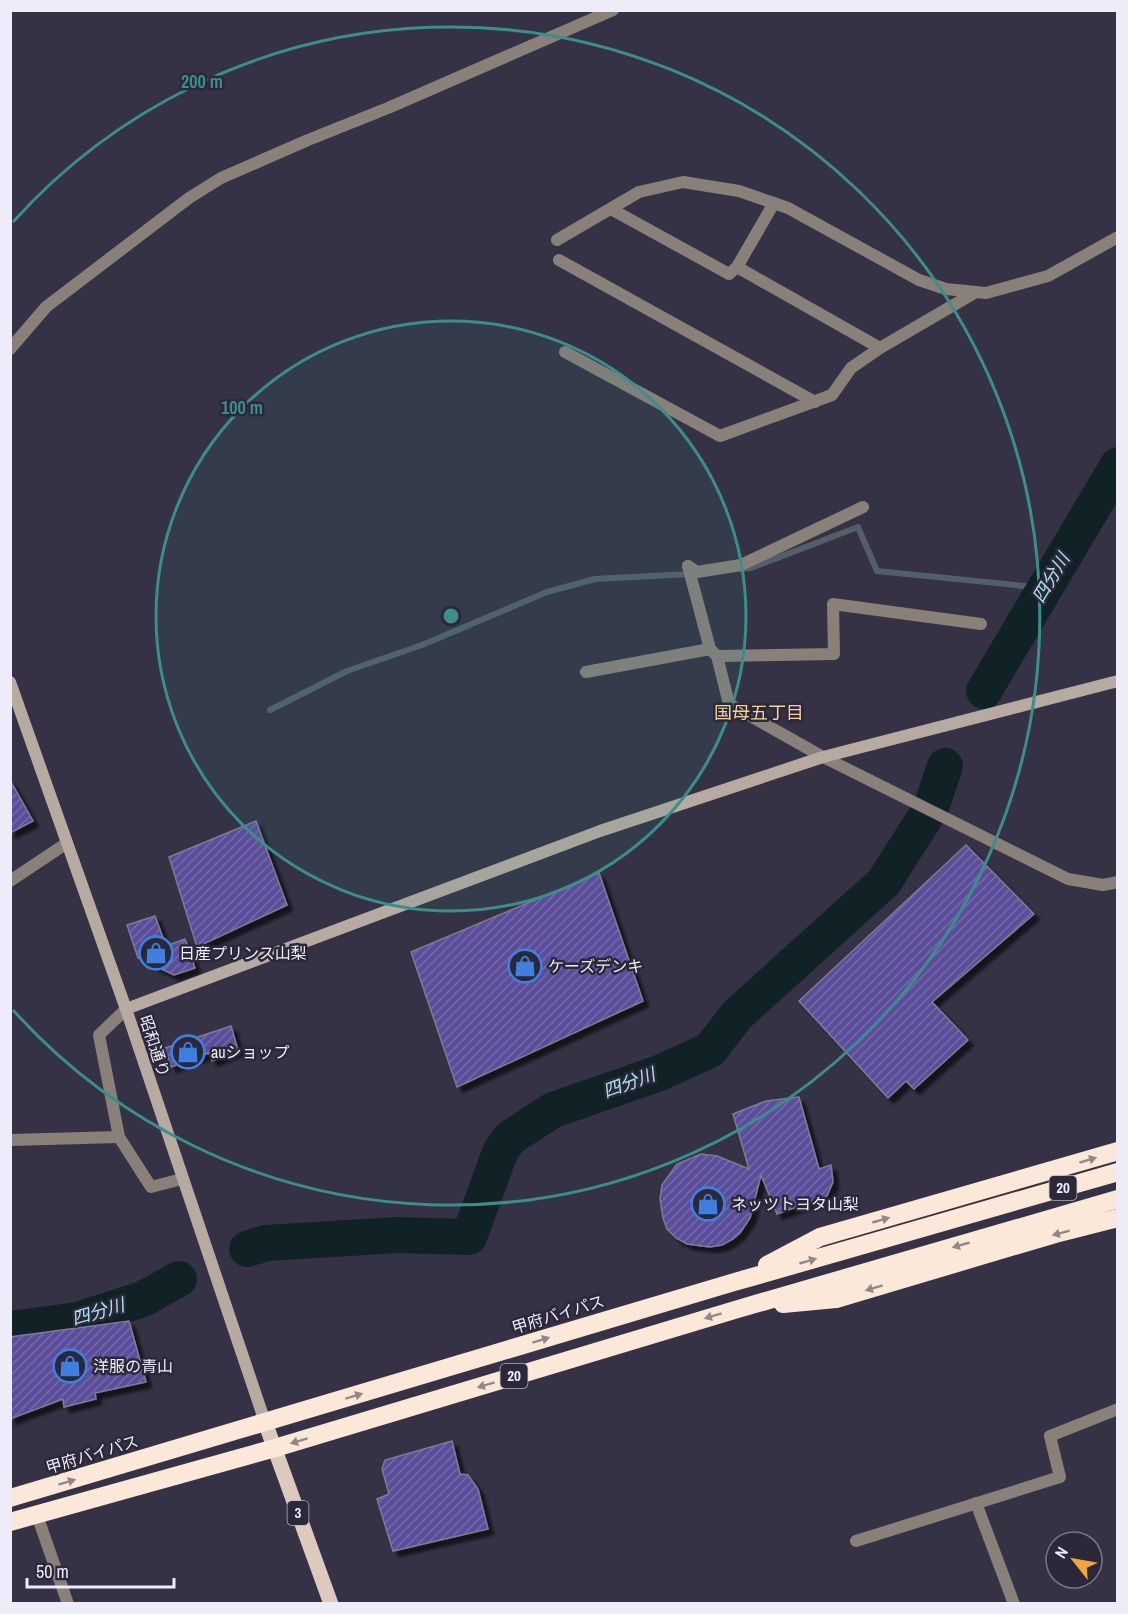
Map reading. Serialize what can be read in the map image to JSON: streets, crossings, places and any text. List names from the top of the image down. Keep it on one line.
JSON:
{"streets":{"highway":["20","甲府バイパス"],"main road":["3"],"street":["昭和通り"]},"crossings":[["昭和通り","甲府バイパス"],["昭和通り","3"],["20","3"],["甲府バイパス","3"]],"districts":["国母五丁目"],"water":["四分川"],"places":{"shop":["日産プリンス山梨","ケーズデンキ","auショップ","ネッツトヨタ山梨","洋服の青山"]},"scale_bar":"50 m","north":"top left","rings":["200 m","100 m"]}
